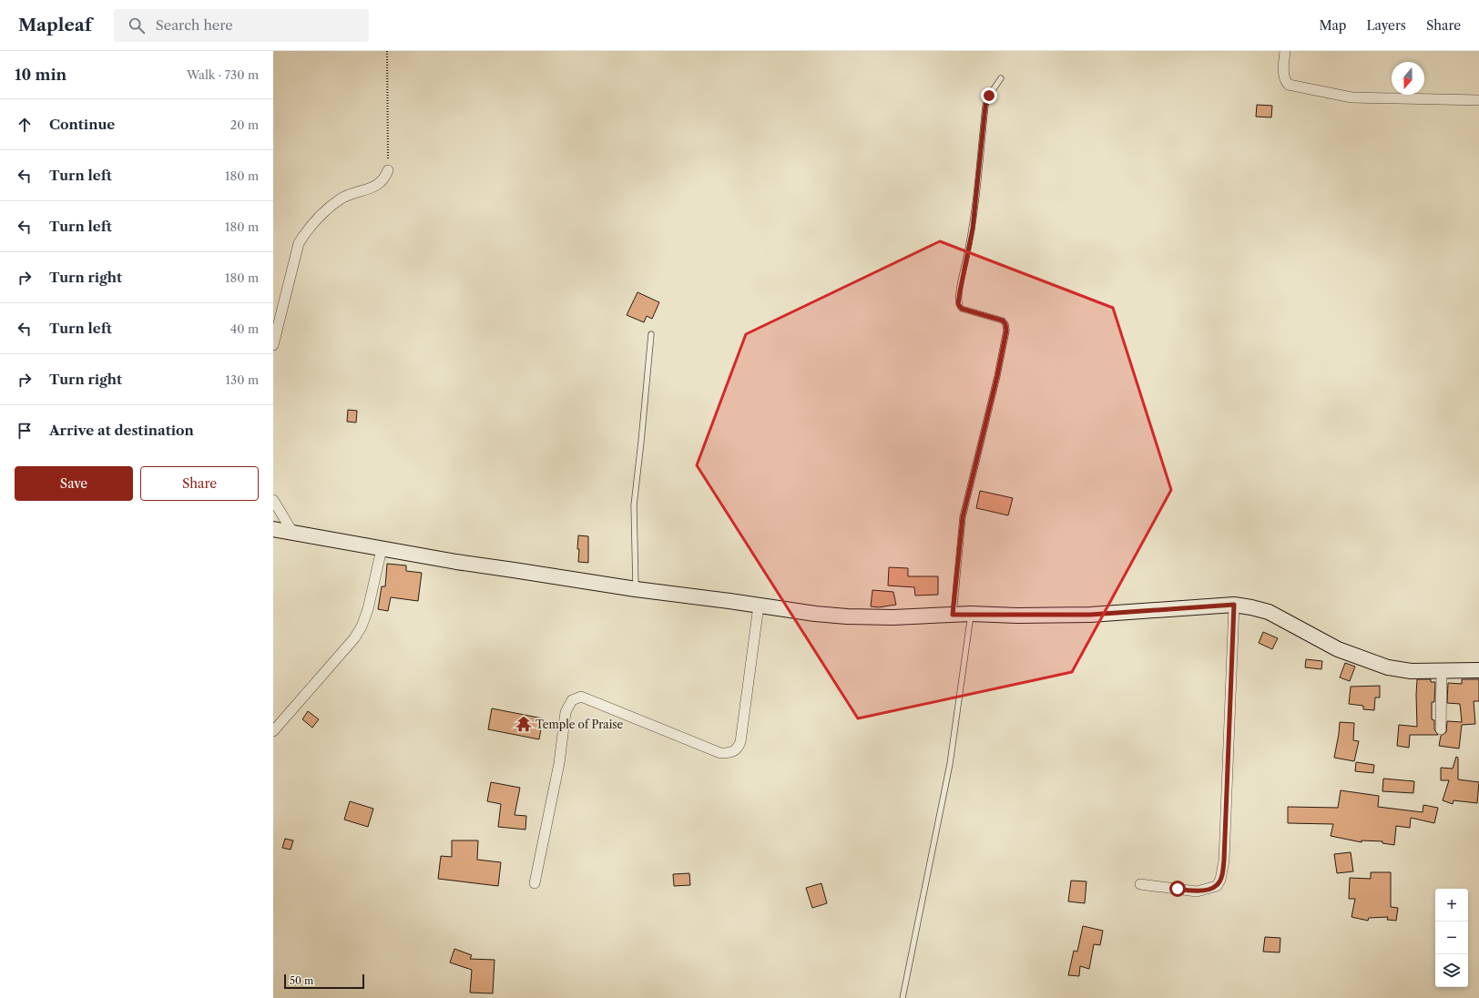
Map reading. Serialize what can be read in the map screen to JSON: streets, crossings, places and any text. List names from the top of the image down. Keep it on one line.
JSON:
{"places":{"temple":["Temple of Praise"]},"scale_bar":"50 m","north":"bottom","page":{"header":"Mapleaf","search":"Search here","nav":["Map","Layers","Share"],"heading":["10 min","Walk · 730 m"],"list":[["Continue","20 m"],["Turn left","180 m"],["Turn left","180 m"],["Turn right","180 m"],["Turn left","40 m"],["Turn right","130 m"],"Arrive at destination"],"buttons":["Save","Share"],"map_buttons":["+","−"],"scale":"50 m"}}
